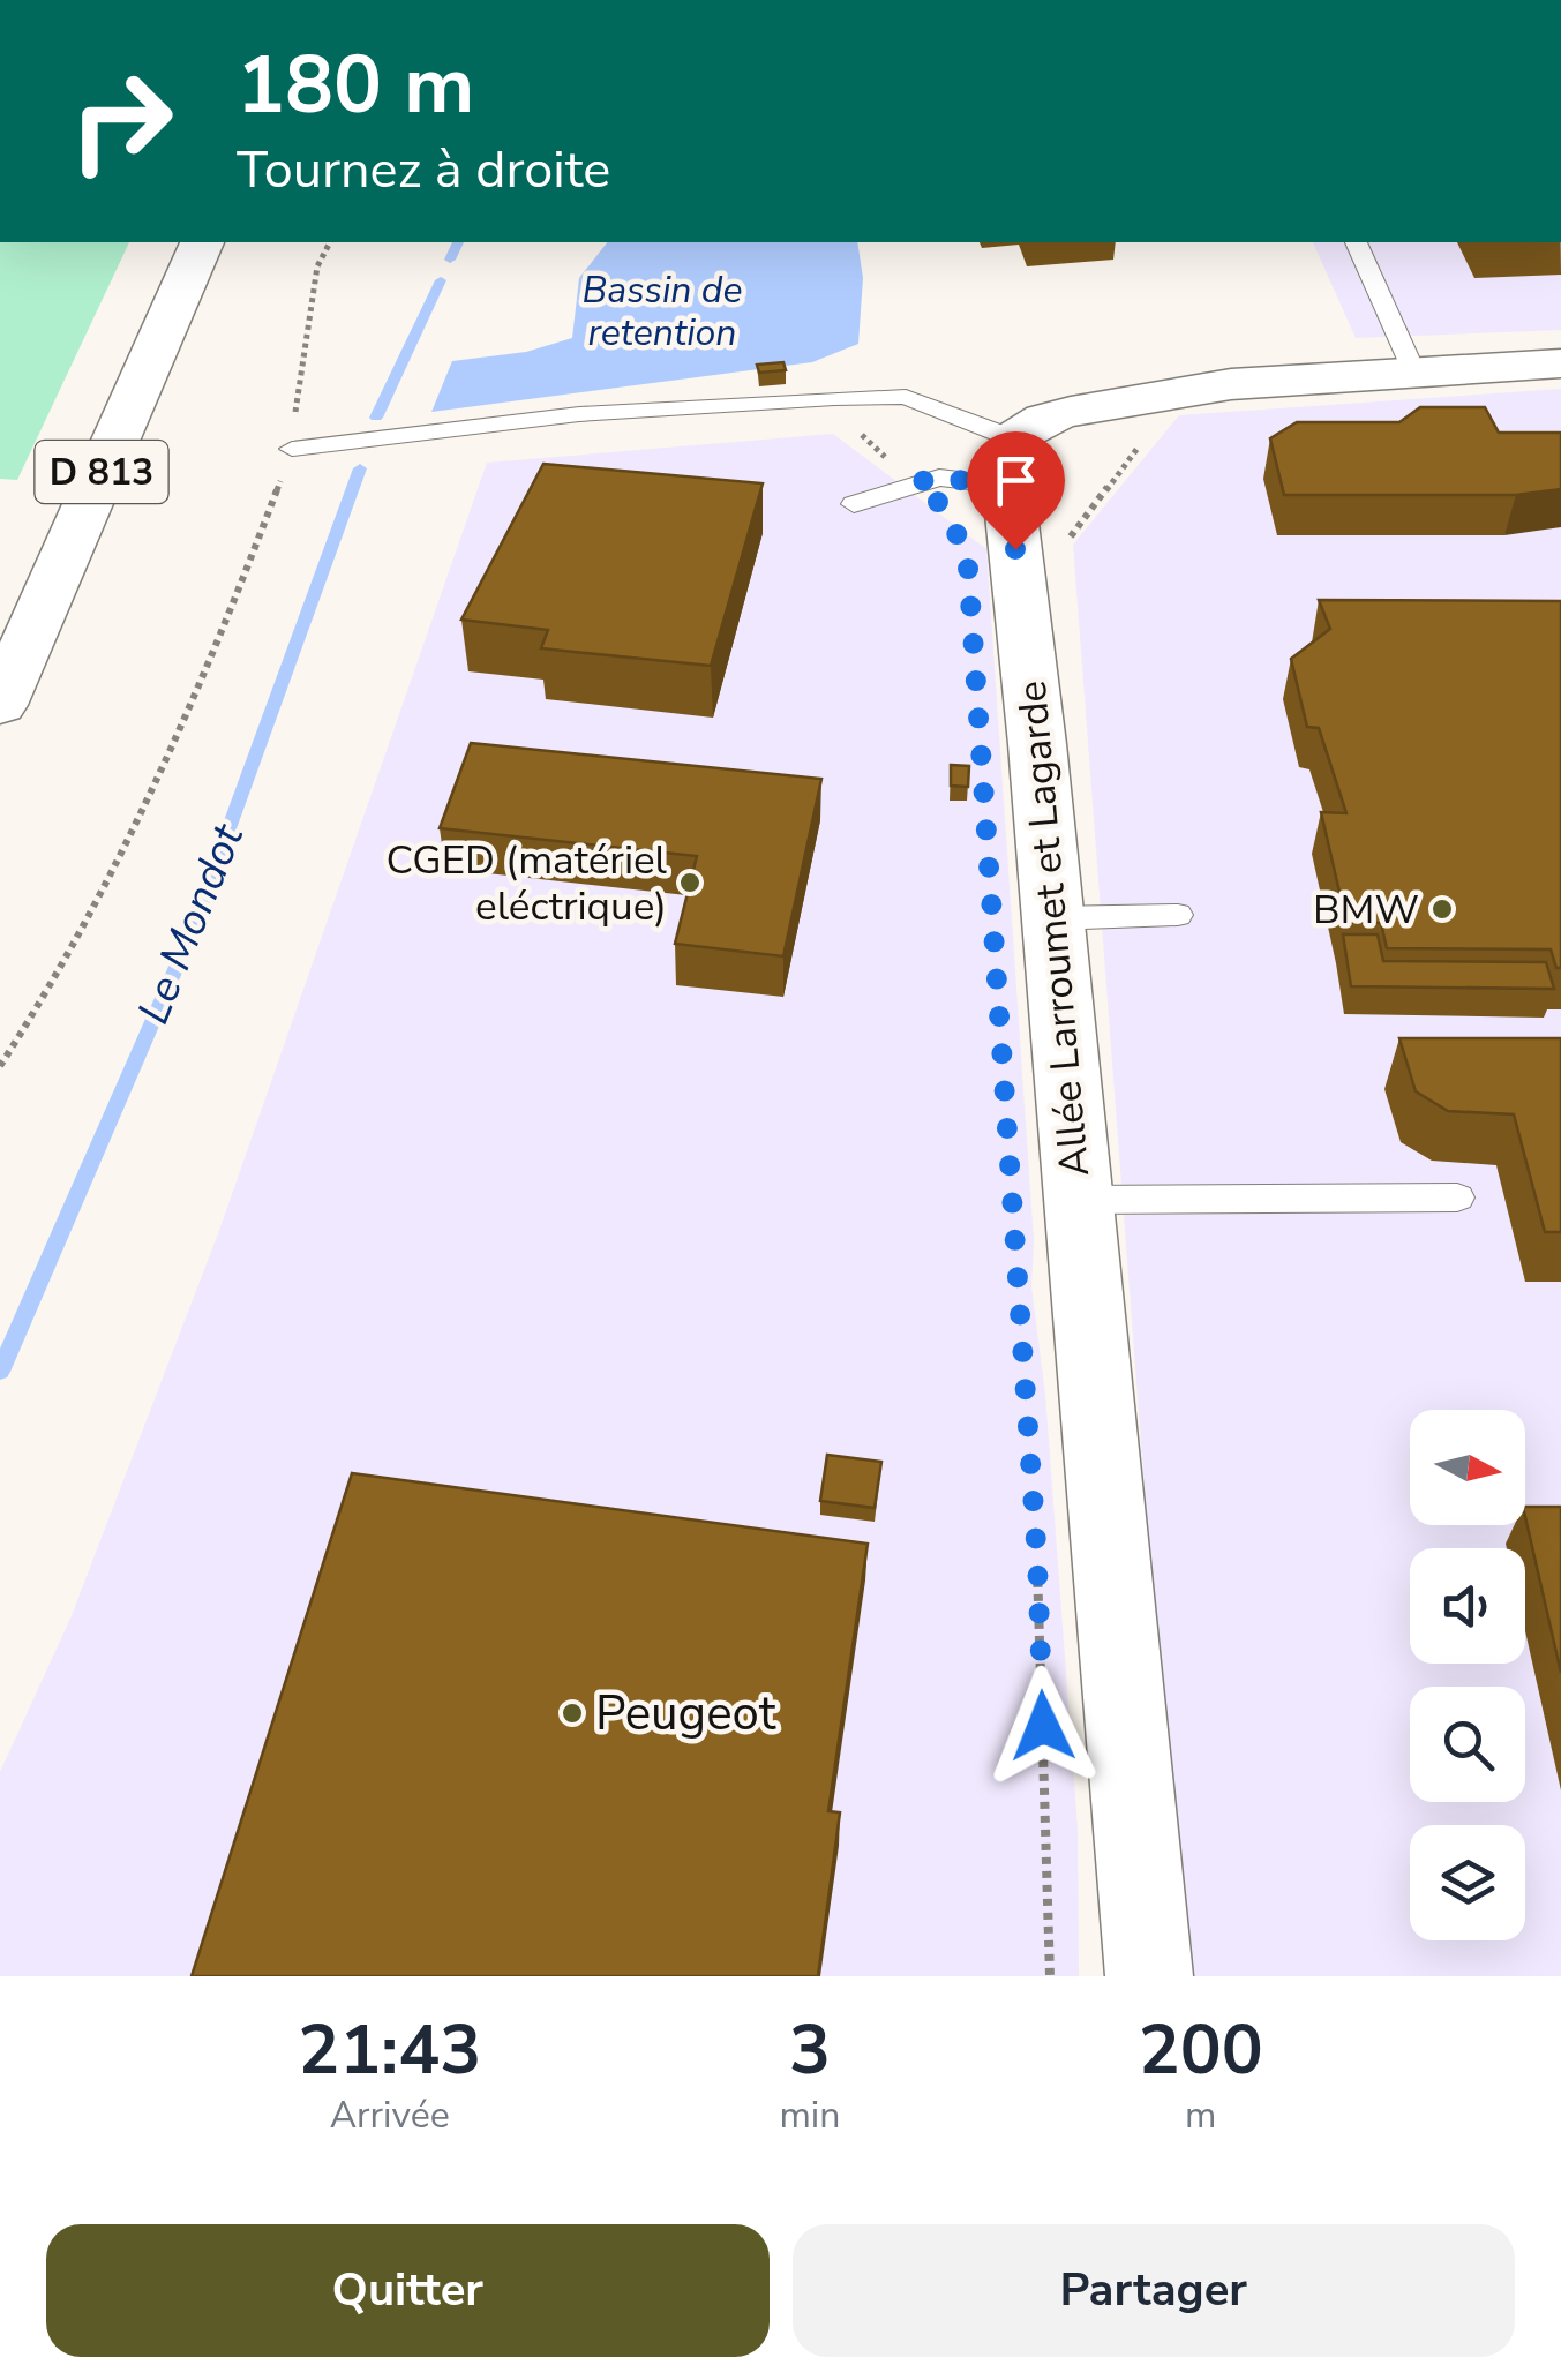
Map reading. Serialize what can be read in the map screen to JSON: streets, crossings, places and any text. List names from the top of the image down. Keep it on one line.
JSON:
{"streets":{"street":["D 813","Allée Larroumet et Lagarde"]},"water":["Bassin de retention","Le Mondot"],"places":["CGED (matériel eléctrique)","BMW","Peugeot"],"north":"right","page":{"turn":["180 m","Tournez à droite"],"eta":["21:43","Arrivée","3","min","200","m"],"buttons":["Quitter","Partager"]}}
